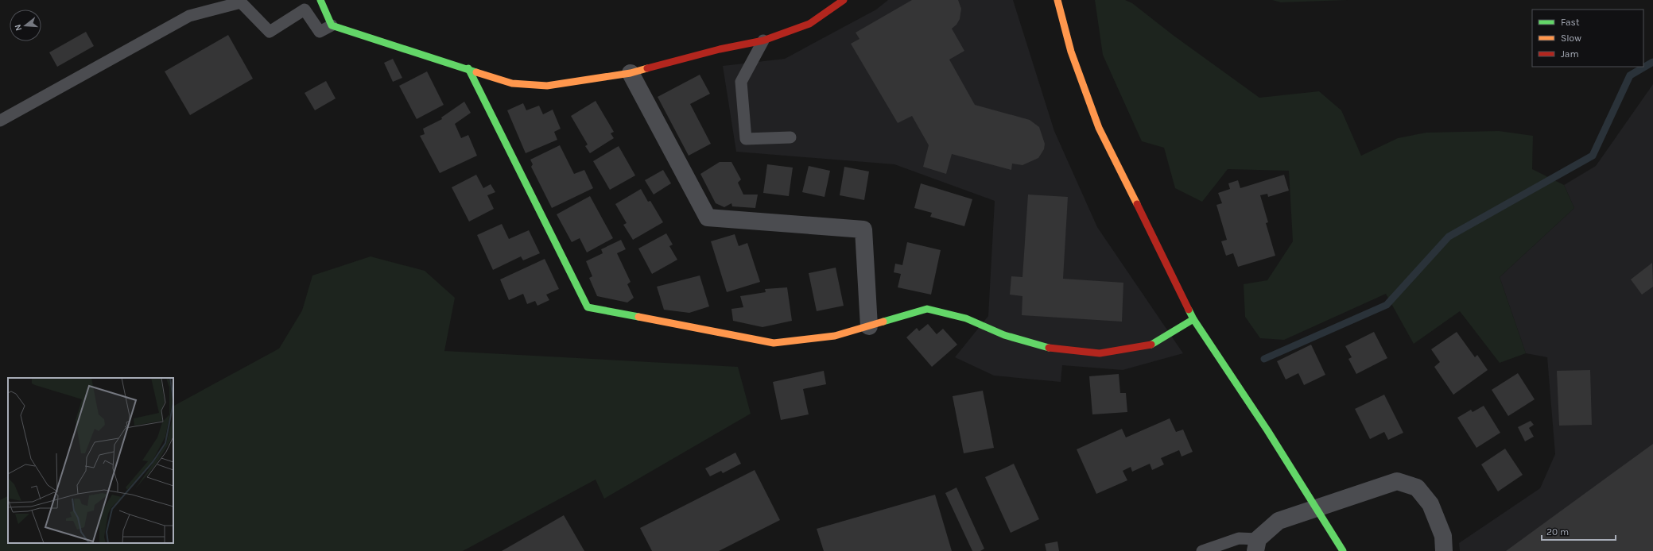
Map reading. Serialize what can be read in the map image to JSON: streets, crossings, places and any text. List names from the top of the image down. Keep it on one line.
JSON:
{"legend":["Fast","Slow","Jam"],"scale_bar":"20 m","north":"left"}
